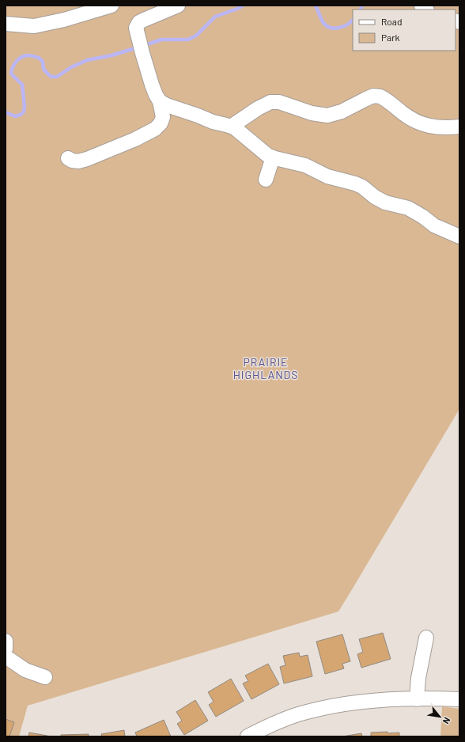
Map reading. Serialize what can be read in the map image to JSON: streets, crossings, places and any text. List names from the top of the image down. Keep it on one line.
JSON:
{"districts":["PRAIRIE HIGHLANDS"],"legend":["Road","Park"],"north":"bottom right"}
